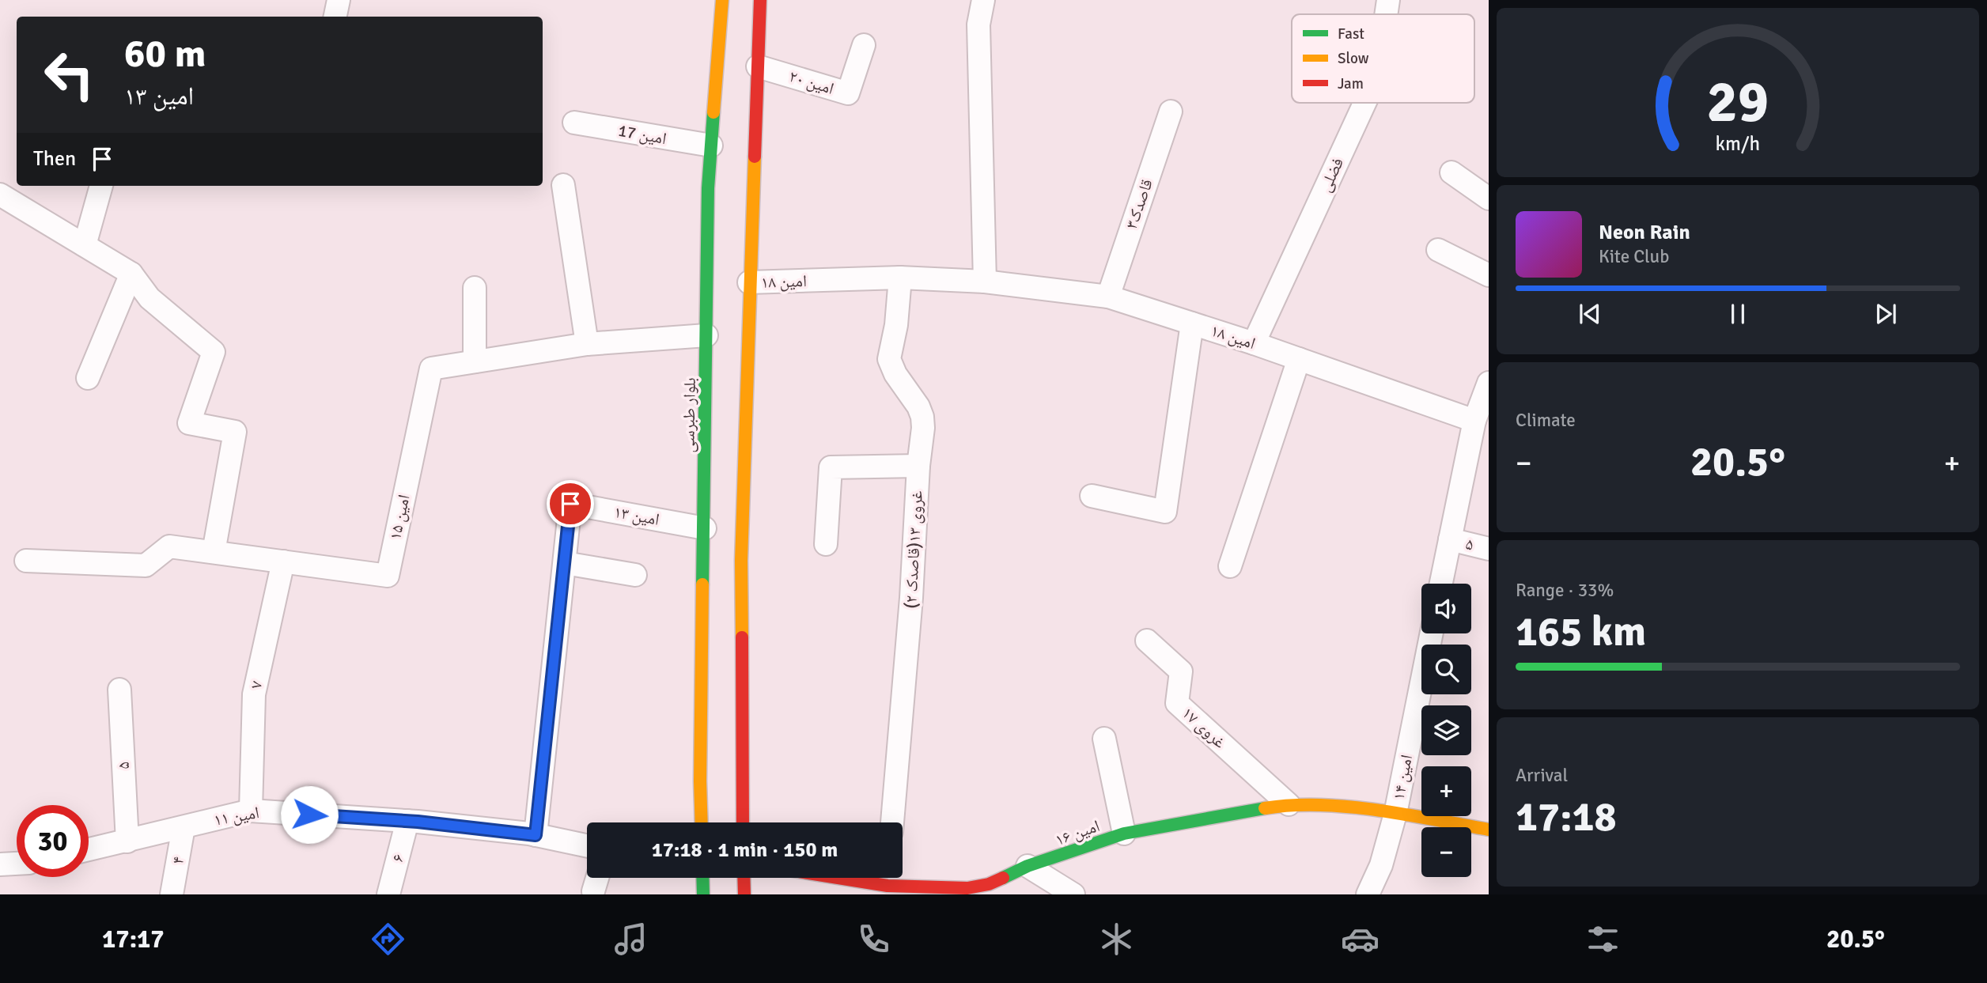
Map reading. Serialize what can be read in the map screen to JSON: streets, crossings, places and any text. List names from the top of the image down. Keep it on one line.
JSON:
{"streets":{"main road":["بلوار طبرسی","امین ۱۶"],"street":["امین ۲۰","امین 17","فضلی","قاصدک۳","امین ۱۸","امین ۱۳","امین ۱۵","۵","غروی ۱۳(قاصدک ۲)","۷","غروی ۱۷","امین ۱۴","امین ۱۱","۶","۴"]},"crossings":[["امین 17","بلوار طبرسی"],["فضلی","امین ۱۸"],["قاصدک۳","امین ۱۸"],["امین ۱۸","غروی ۱۳(قاصدک ۲)"],["بلوار طبرسی","امین ۱۳"],["بلوار طبرسی","امین ۱۵"],["امین ۱۳","امین ۱۱"],["امین ۱۵","۷"],["۵","امین ۱۱"],["۷","امین ۱۱"],["غروی ۱۷","امین ۱۶"],["امین ۱۴","امین ۱۶"],["امین ۱۱","۶"],["امین ۱۱","۴"]],"legend":["Fast","Slow","Jam"],"page":{"turn":["60 m","امین ۱۳"],"then":"Then","song":["Neon Rain","Kite Club"],"tile":["Climate",["Range · 33%","165 km"],["Arrival","17:18"]],"heat":["−","20.5°","+"],"map_buttons":["+","−"],"limit":"30","trip":"17:18 · 1 min · 150 m","tabs":["17:17","20.5°"],"gauge":["29","km/h"]}}
